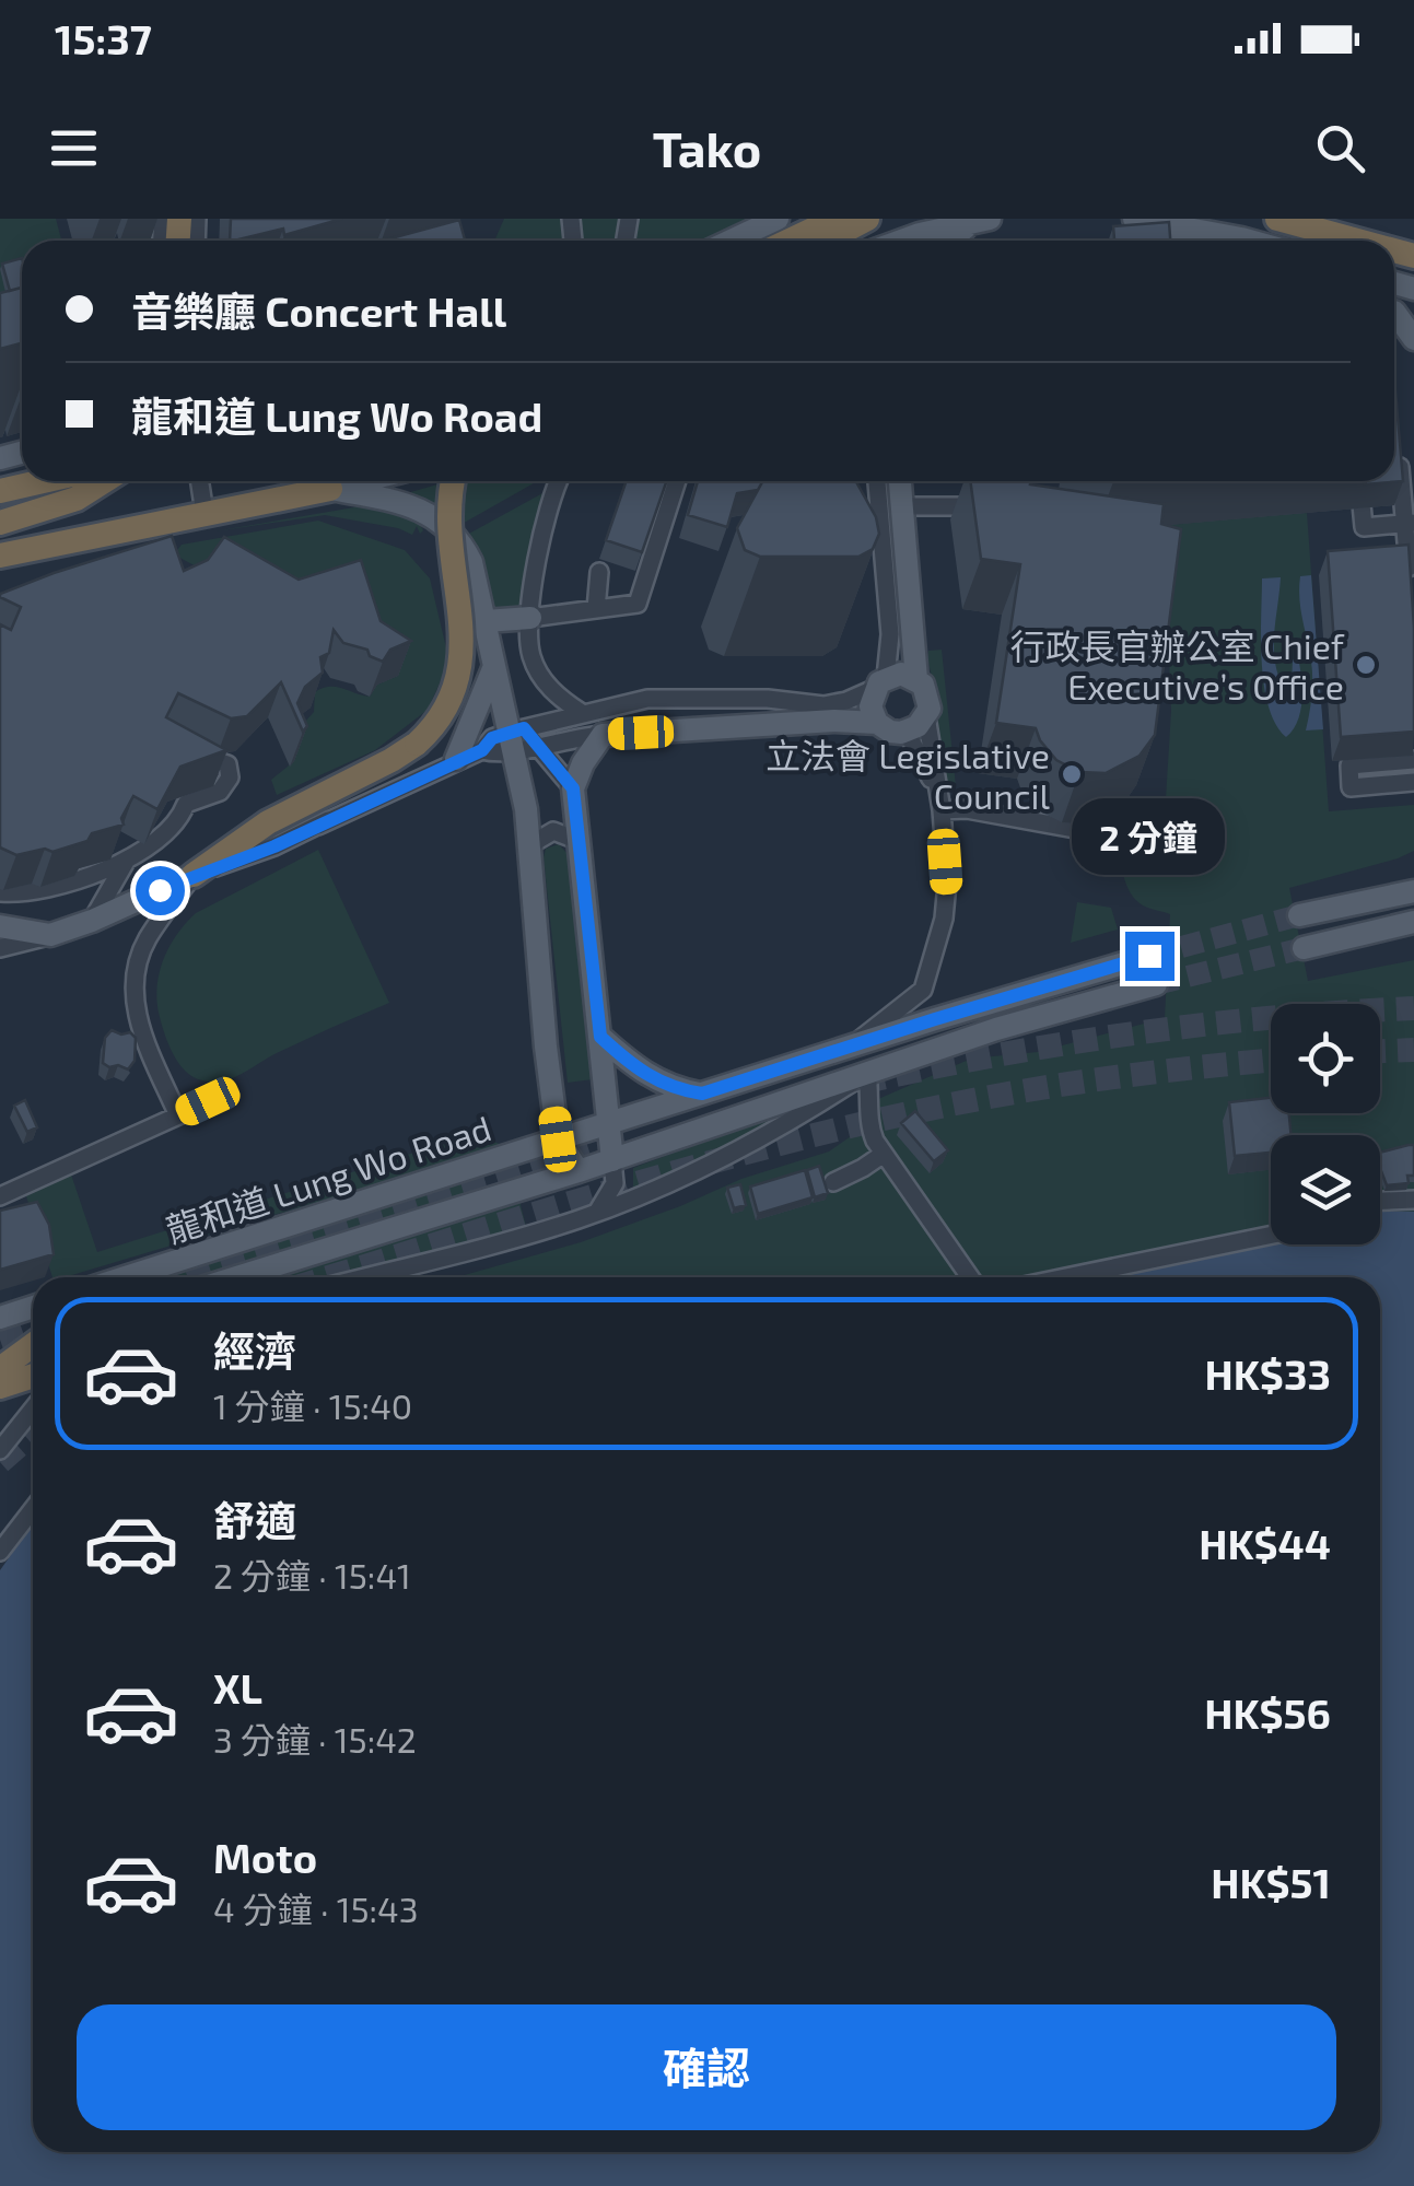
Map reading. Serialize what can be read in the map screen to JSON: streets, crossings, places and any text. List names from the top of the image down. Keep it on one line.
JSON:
{"streets":{"main road":["龍和道 Lung Wo Road"]},"places":["行政長官辦公室 Chief Executive’s Office","立法會 Legislative Council"],"page":{"status":"15:37","header":"Tako","banner":["音樂廳 Concert Hall","龍和道 Lung Wo Road"],"bubble":"2 分鐘","list":[{"name":"經濟","note":"1 分鐘 · 15:40","value":"HK$33"},{"name":"舒適","note":"2 分鐘 · 15:41","value":"HK$44"},{"name":"XL","note":"3 分鐘 · 15:42","value":"HK$56"},{"name":"Moto","note":"4 分鐘 · 15:43","value":"HK$51"}],"buttons":"確認"}}
